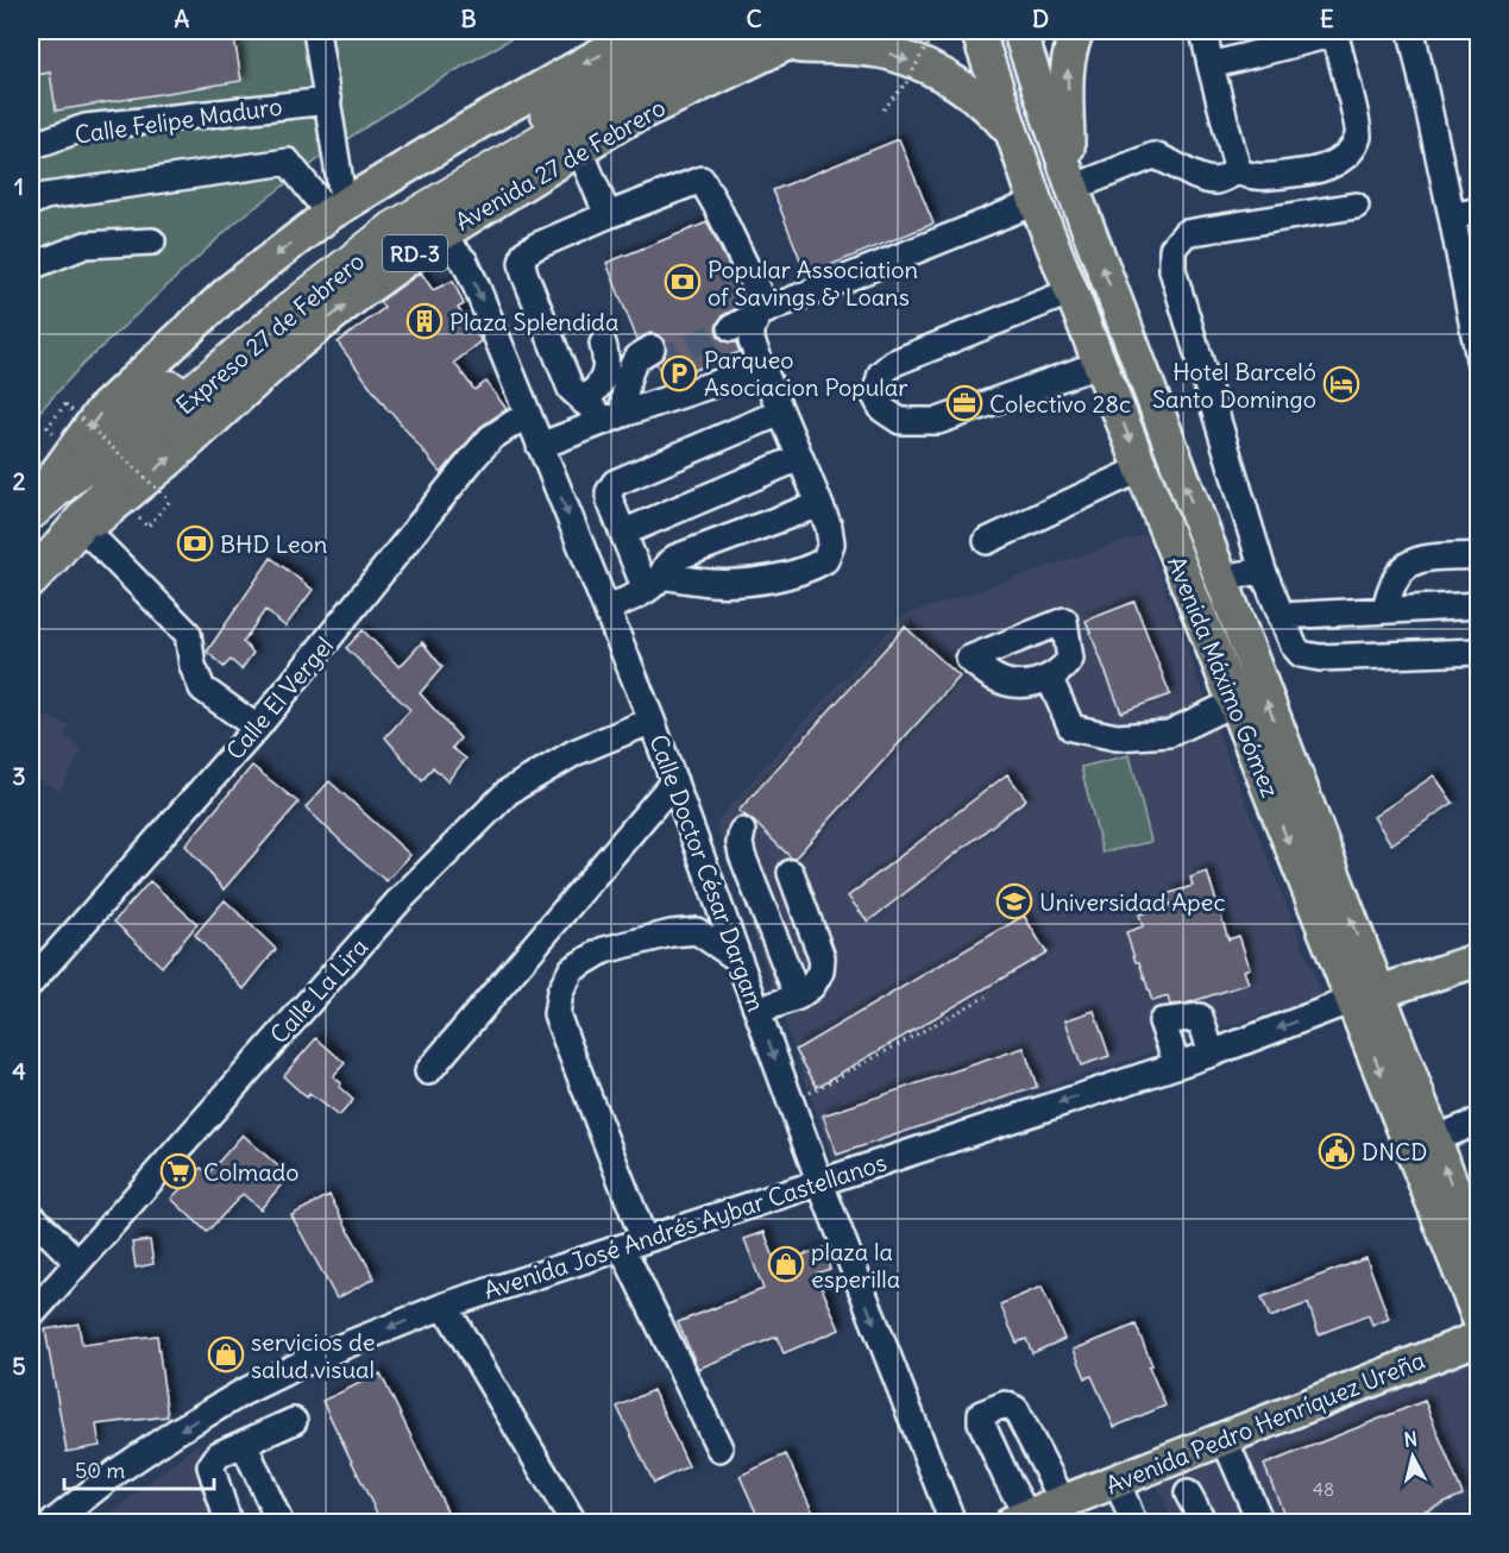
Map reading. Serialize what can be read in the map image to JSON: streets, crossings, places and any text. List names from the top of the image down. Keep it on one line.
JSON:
{"streets":{"highway":["RD-3","Expreso 27 de Febrero"],"main road":["Avenida 27 de Febrero","Avenida Máximo Gómez","Avenida Pedro Henríquez Ureña"],"street":["Calle Felipe Maduro","Calle El Vergel","Calle Doctor César Dargam","Calle La Lira","Avenida José Andrés Aybar Castellanos"]},"crossings":[["Avenida 27 de Febrero","Expreso 27 de Febrero"],["Avenida 27 de Febrero","Calle Doctor César Dargam"],["RD-3","Expreso 27 de Febrero"],["Avenida Máximo Gómez","Avenida José Andrés Aybar Castellanos"],["Calle El Vergel","Calle Doctor César Dargam"],["Calle Doctor César Dargam","Calle La Lira"],["Calle Doctor César Dargam","Avenida José Andrés Aybar Castellanos"]],"one_way":["Avenida José Andrés Aybar Castellanos"],"places":{"bank":["Popular Association of Savings & Loans","BHD Leon"],"building":["Plaza Splendida"],"parking":["Parqueo Asociacion Popular"],"hotel":["Hotel Barceló Santo Domingo"],"office":["Colectivo 28c"],"school or university":["Universidad Apec"],"public building":["DNCD"],"supermarket":["Colmado"],"shop":["plaza la esperilla","servicios de salud visual"]},"house_numbers":["48"],"scale_bar":"50 m","north":"top","grid":{"columns":["A","B","C","D","E"],"rows":["1","2","3","4","5"]}}
